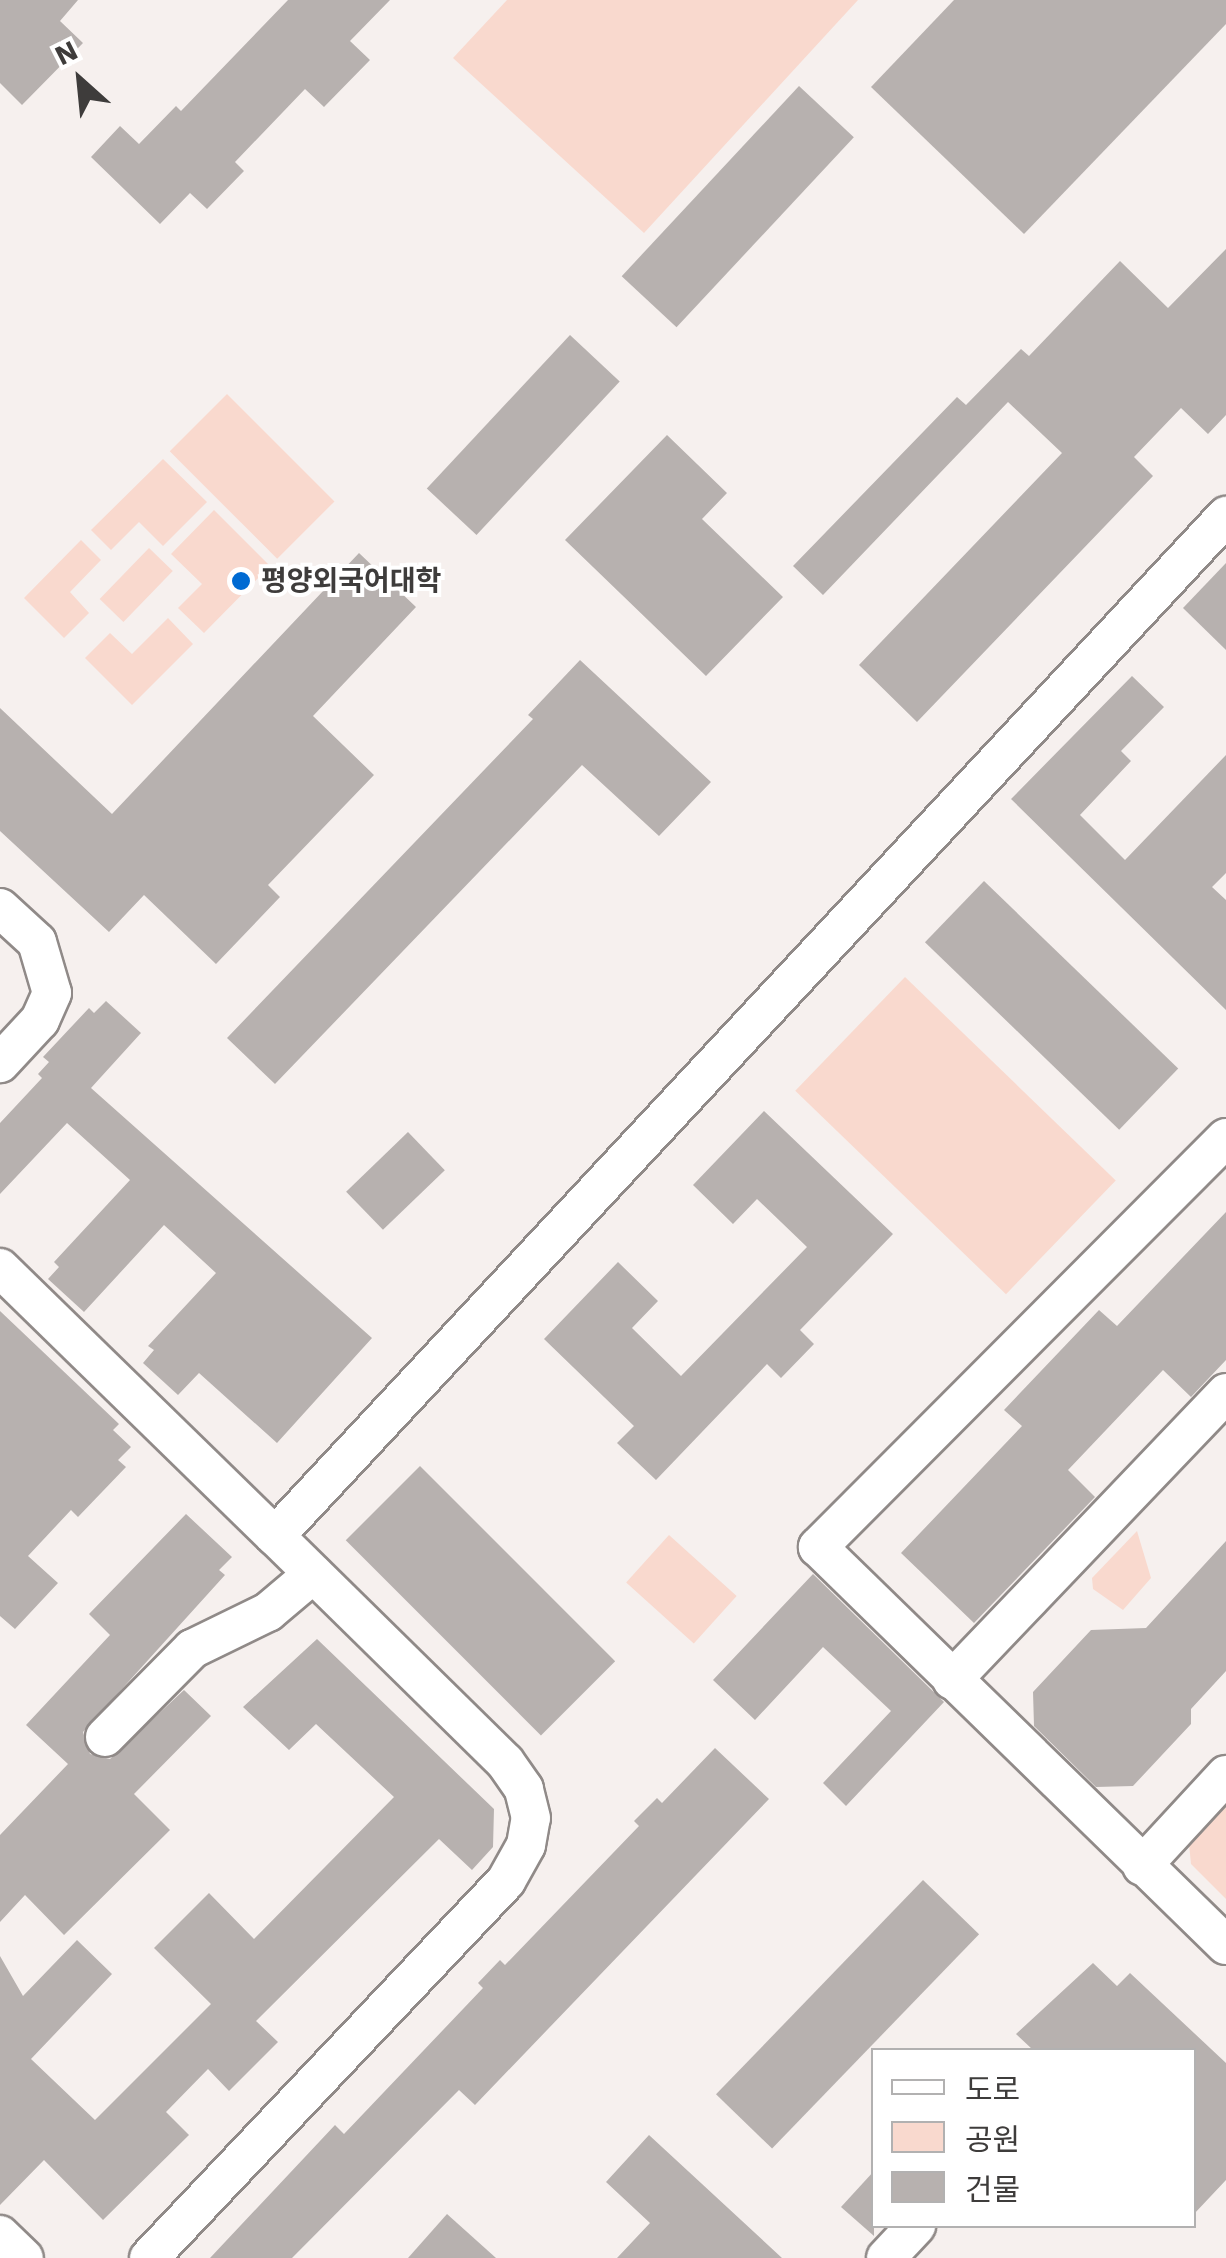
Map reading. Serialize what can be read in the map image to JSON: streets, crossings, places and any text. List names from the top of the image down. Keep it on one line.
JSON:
{"places":["평양외국어대학"],"legend":["도로","공원","건물"],"north":"top left"}
